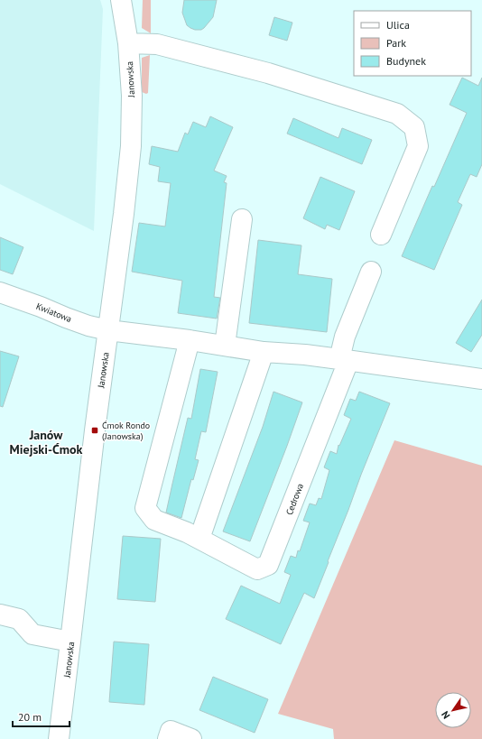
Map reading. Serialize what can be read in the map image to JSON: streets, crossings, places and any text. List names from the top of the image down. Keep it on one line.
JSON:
{"streets":{"street":["Janowska","Kwiatowa","Cedrowa"]},"crossings":[["Janowska","Kwiatowa"]],"districts":["Janów Miejski-Ćmok"],"places":{"transit":["Ćmok Rondo (Janowska)"]},"legend":["Ulica","Park","Budynek"],"scale_bar":"20 m","north":"bottom left"}
